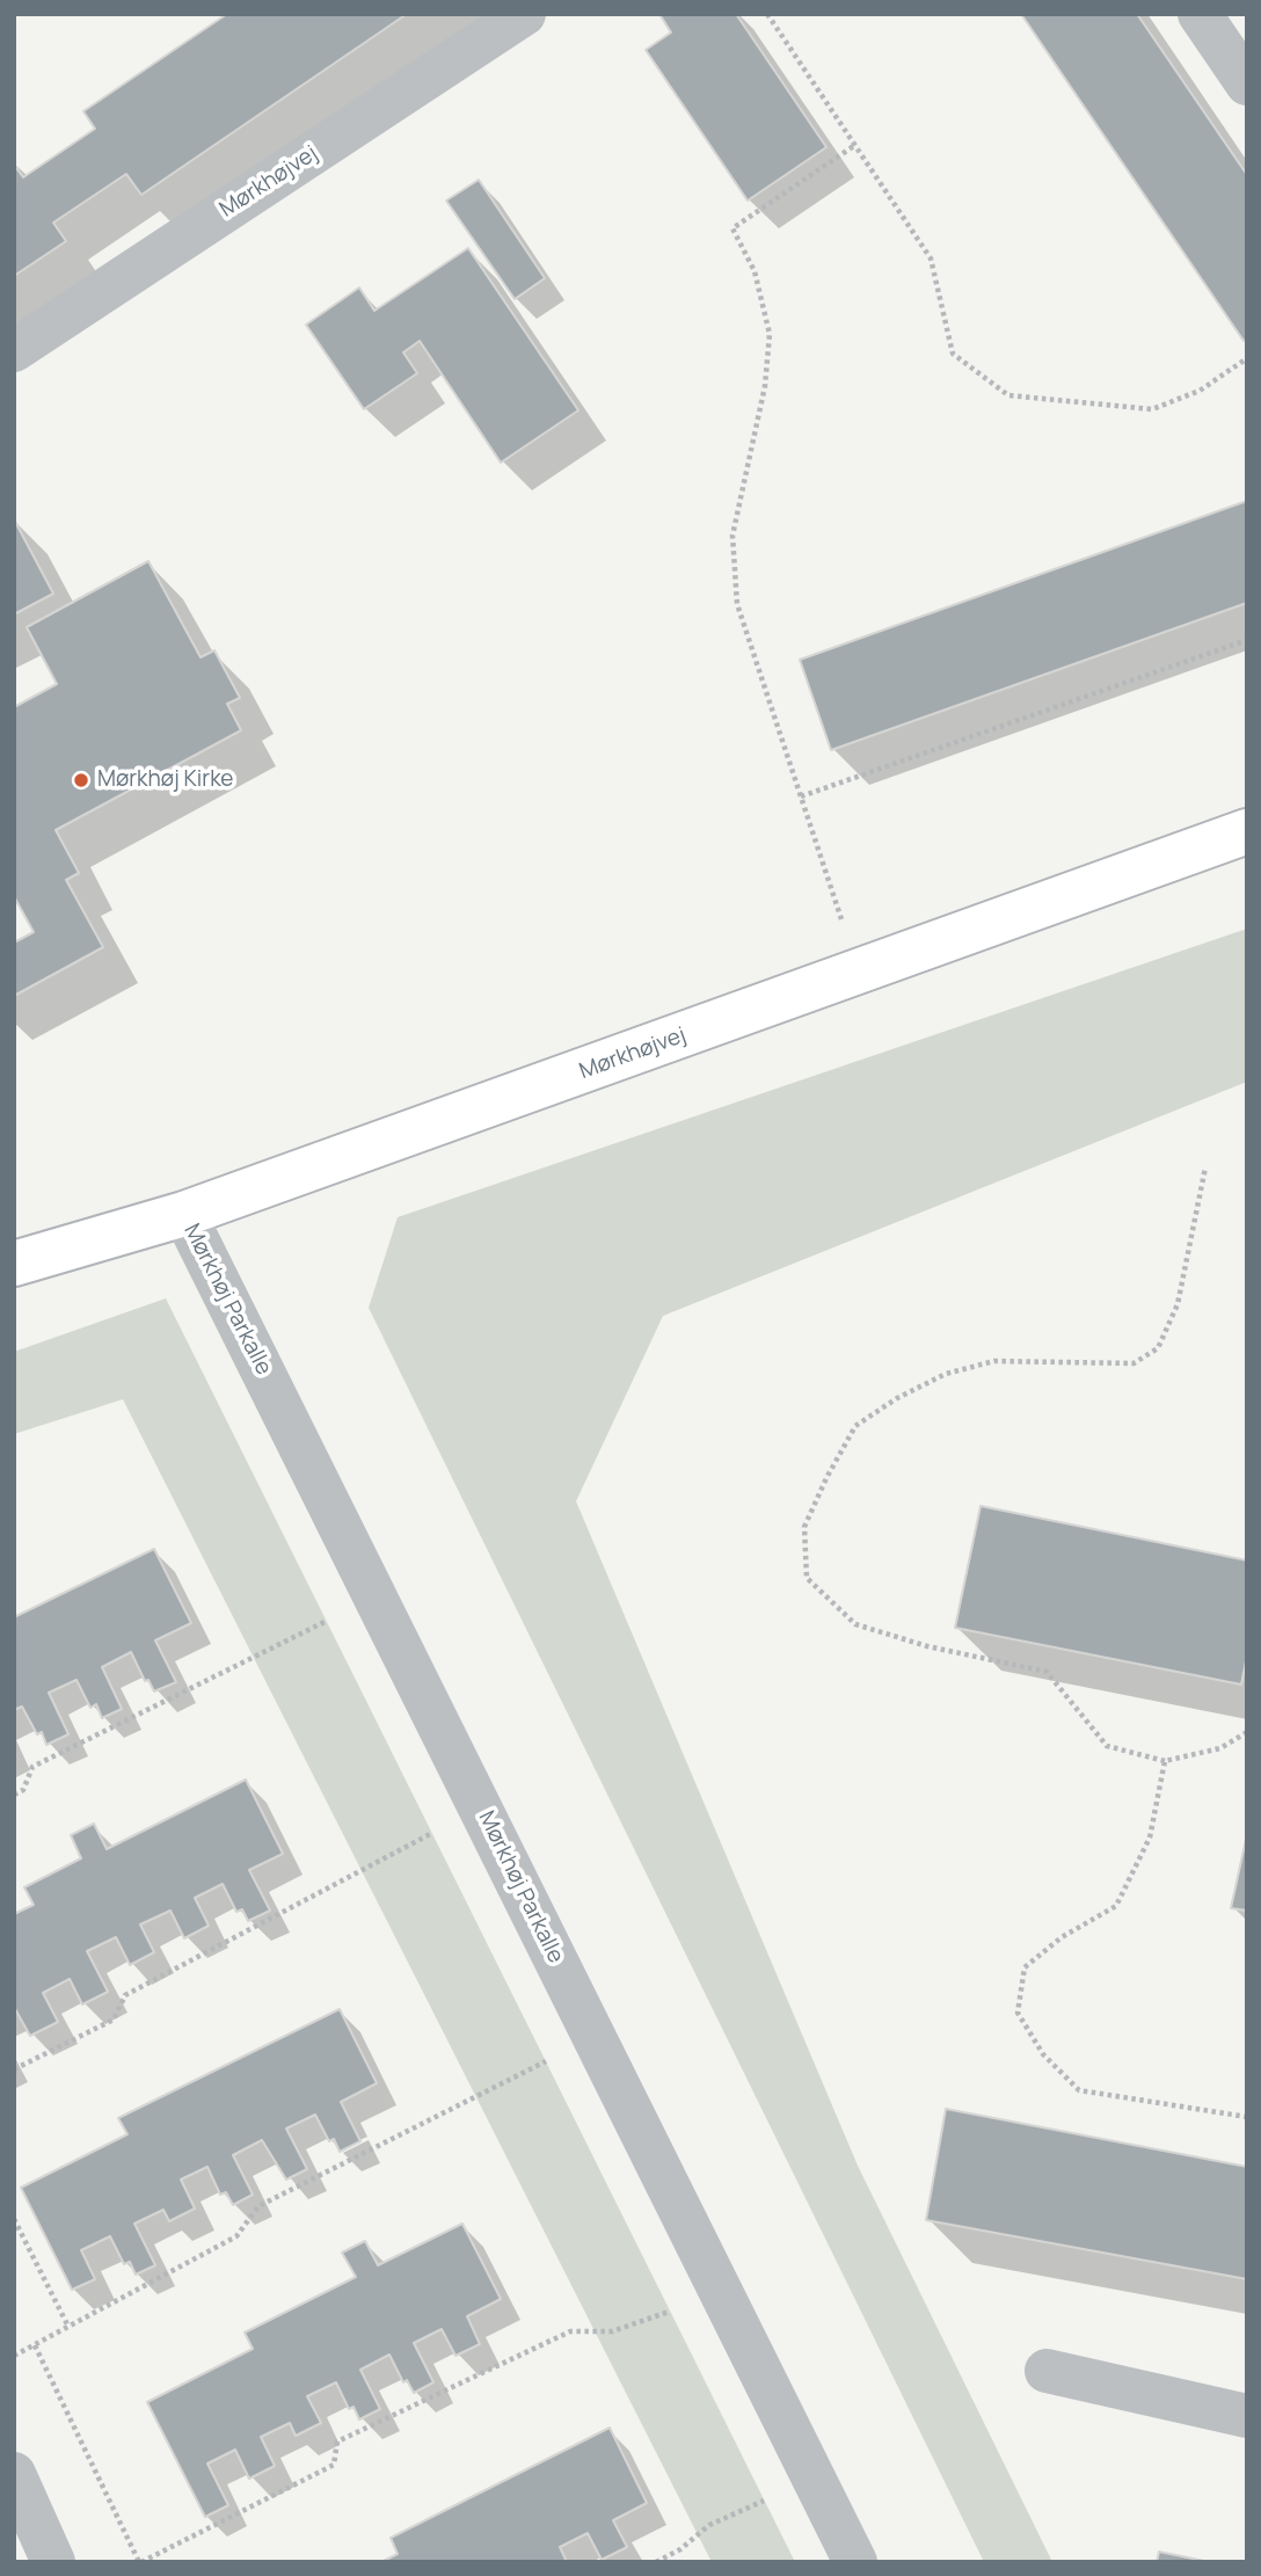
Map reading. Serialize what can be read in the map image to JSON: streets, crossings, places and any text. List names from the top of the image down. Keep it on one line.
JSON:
{"streets":{"street":["Mørkhøjvej","Mørkhøj Parkalle"]},"crossings":[["Mørkhøjvej","Mørkhøj Parkalle"]],"places":["Mørkhøj Kirke"]}
